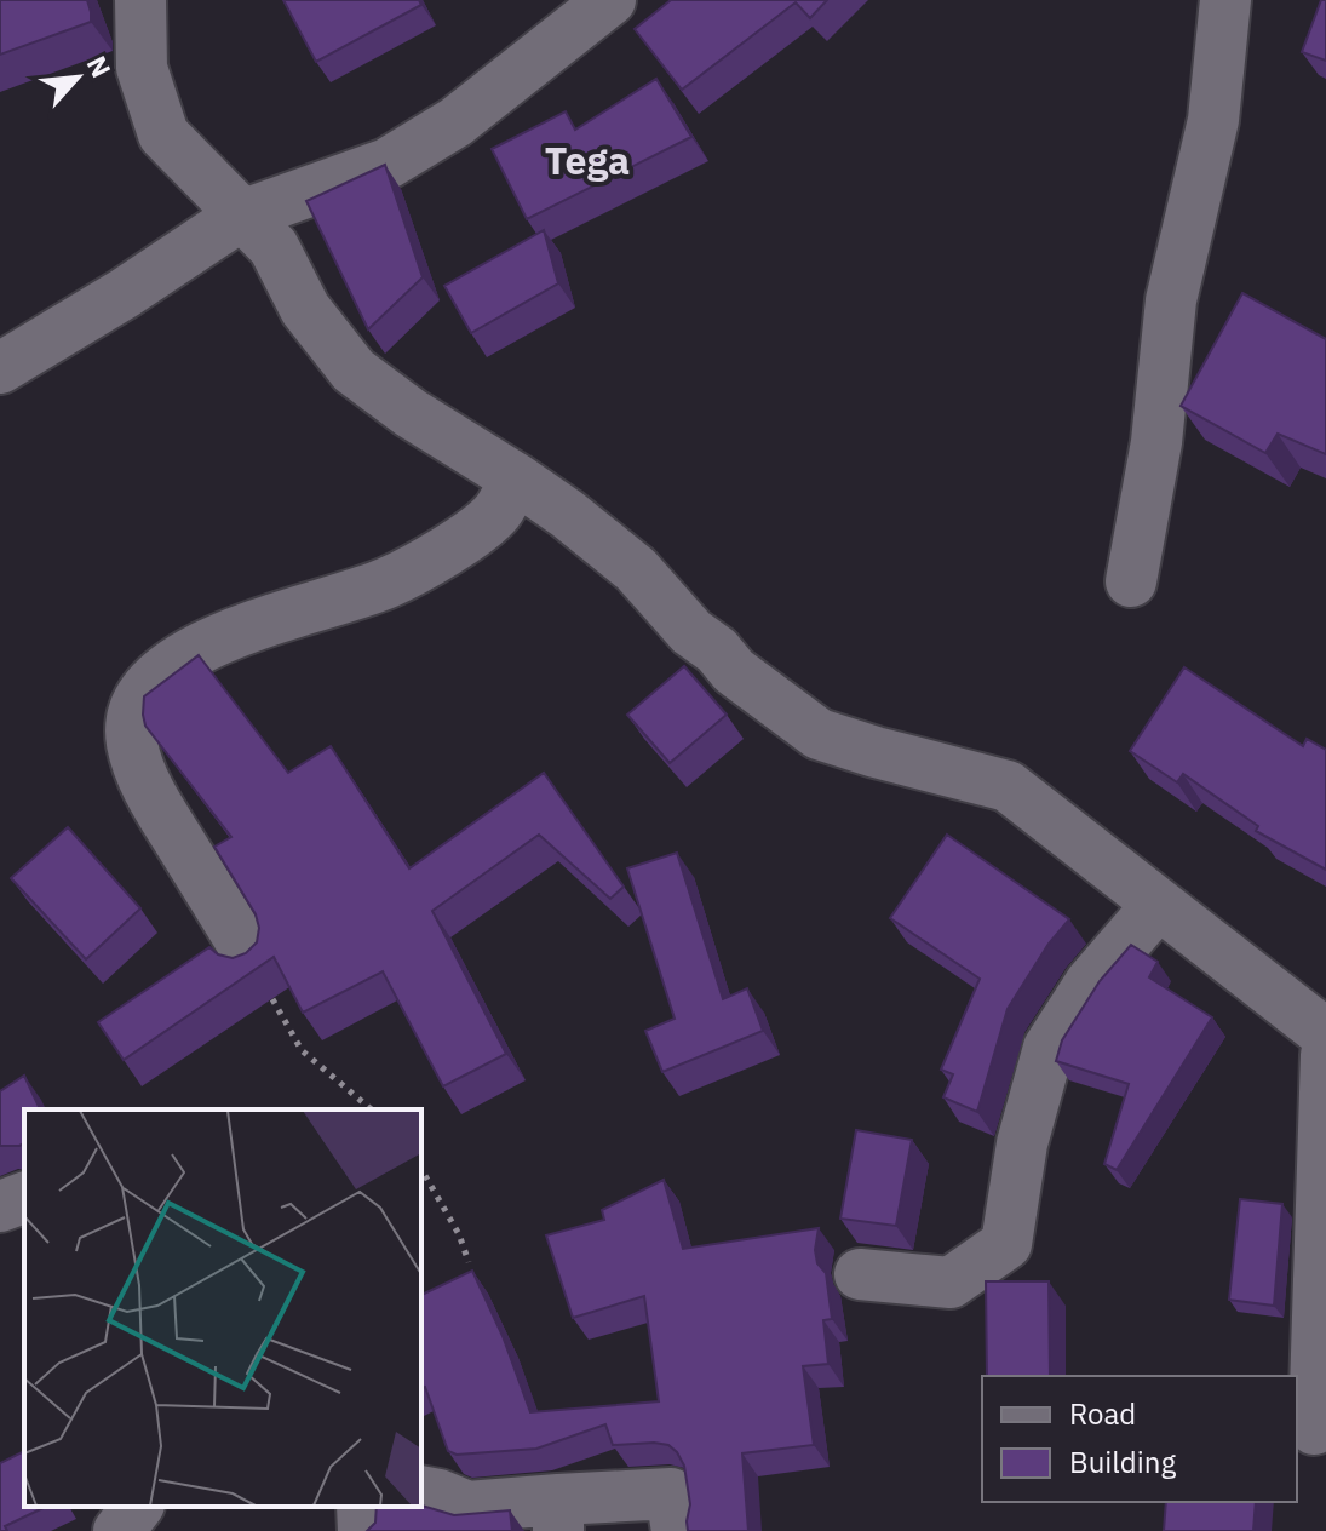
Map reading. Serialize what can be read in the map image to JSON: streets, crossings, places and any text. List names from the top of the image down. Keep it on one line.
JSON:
{"districts":["Tega"],"legend":["Road","Building"],"north":"top right"}
